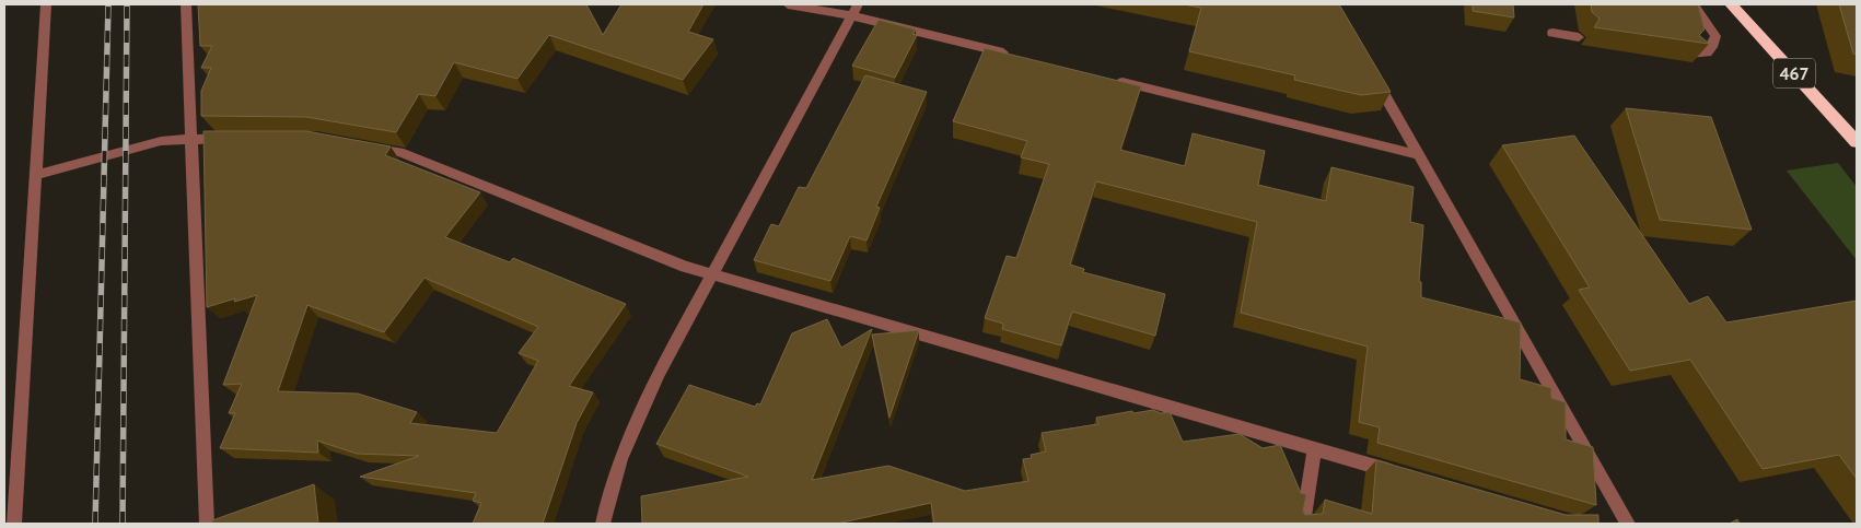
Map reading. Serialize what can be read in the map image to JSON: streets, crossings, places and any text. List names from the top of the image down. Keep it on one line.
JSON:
{"streets":{"highway":["467"]}}
